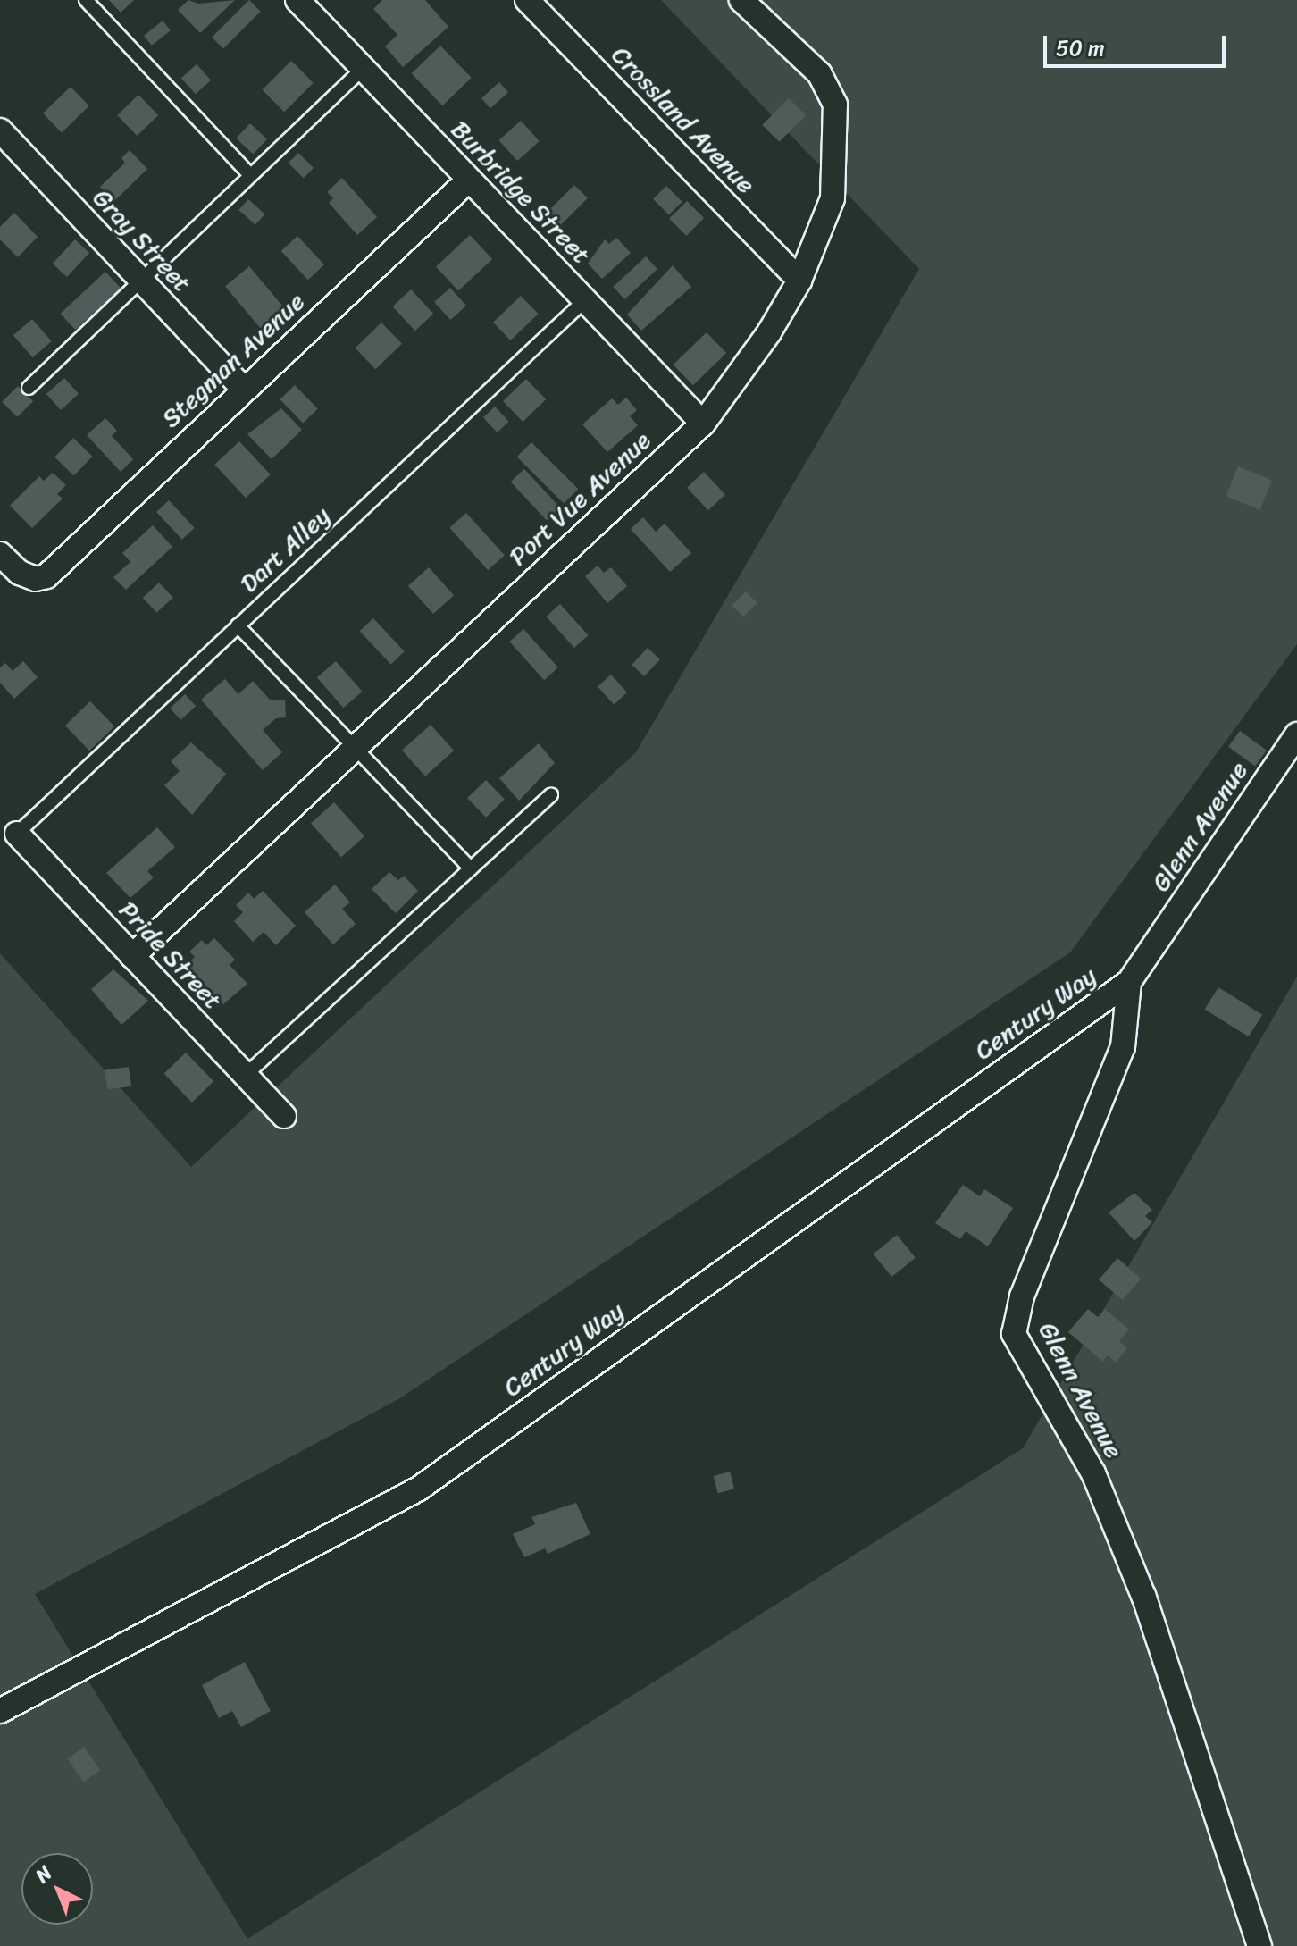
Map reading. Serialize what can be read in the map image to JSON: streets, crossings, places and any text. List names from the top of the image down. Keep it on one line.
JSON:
{"streets":{"street":["Crossland Avenue","Burbridge Street","Gray Street","Stegman Avenue","Port Vue Avenue","Glenn Avenue","Pride Street","Century Way"],"lane":["Dart Alley"]},"crossings":[["Crossland Avenue","Port Vue Avenue"],["Burbridge Street","Stegman Avenue"],["Burbridge Street","Port Vue Avenue"],["Burbridge Street","Dart Alley"],["Gray Street","Stegman Avenue"],["Port Vue Avenue","Pride Street"],["Dart Alley","Pride Street"],["Glenn Avenue","Century Way"]],"scale_bar":"50 m","north":"top left"}
